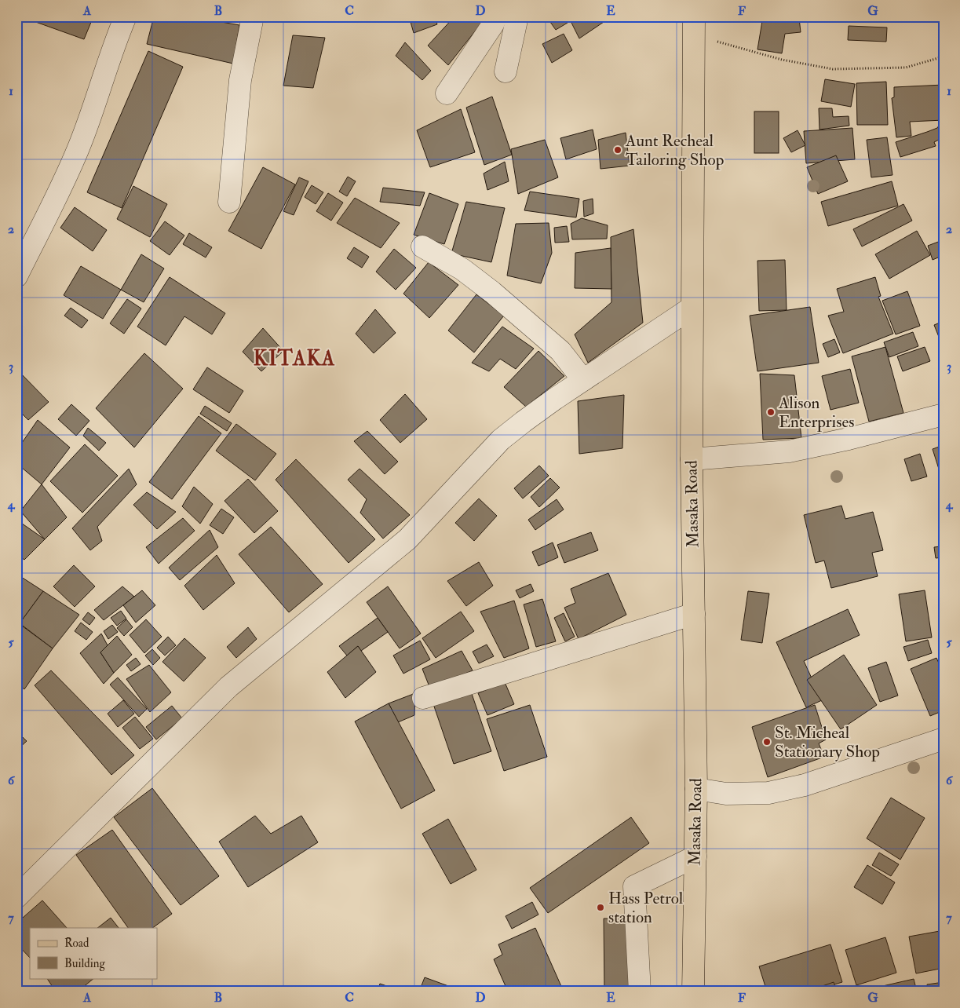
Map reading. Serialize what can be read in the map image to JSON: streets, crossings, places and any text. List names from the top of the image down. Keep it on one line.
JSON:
{"streets":{"main road":["Masaka Road"]},"districts":["KITAKA"],"places":["Aunt Recheal Tailoring Shop","Alison Enterprises","St. Micheal Stationary Shop","Hass Petrol station"],"legend":["Road","Building"],"grid":{"columns":["A","B","C","D","E","F","G"],"rows":["1","2","3","4","5","6","7"]}}
